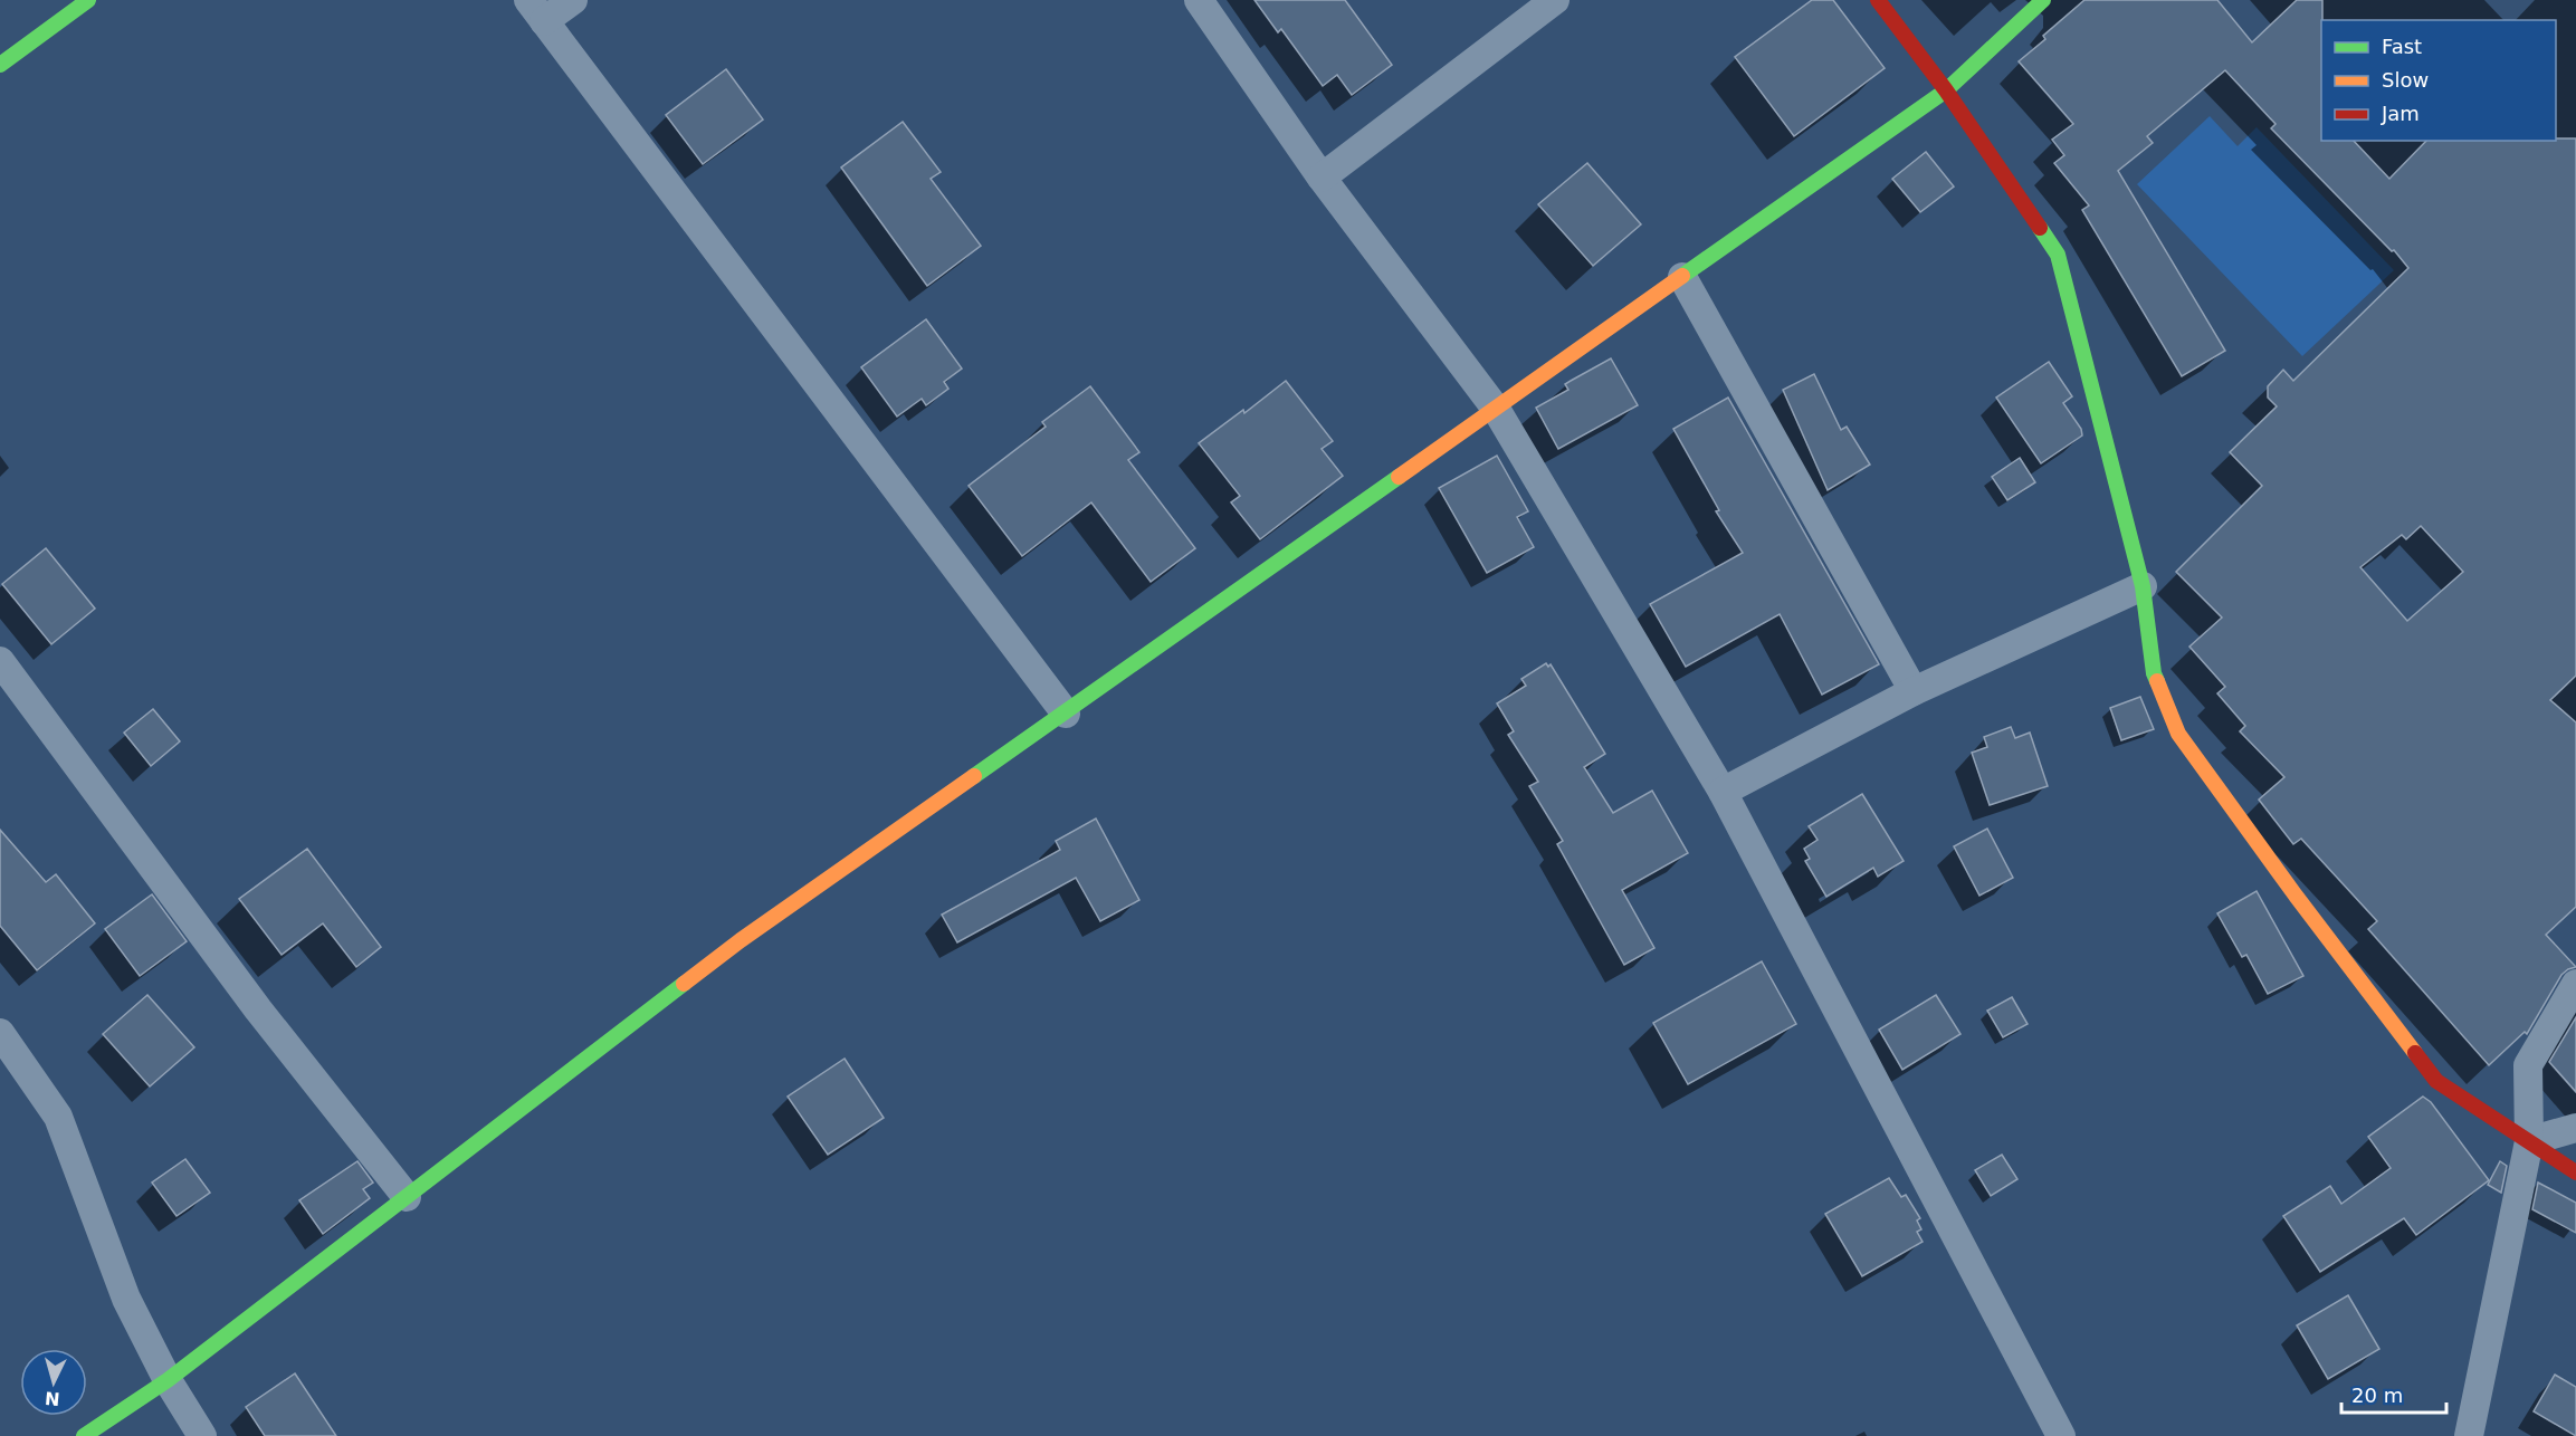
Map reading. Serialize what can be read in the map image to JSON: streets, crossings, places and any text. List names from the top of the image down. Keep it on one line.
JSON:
{"legend":["Fast","Slow","Jam"],"scale_bar":"20 m","north":"bottom"}
